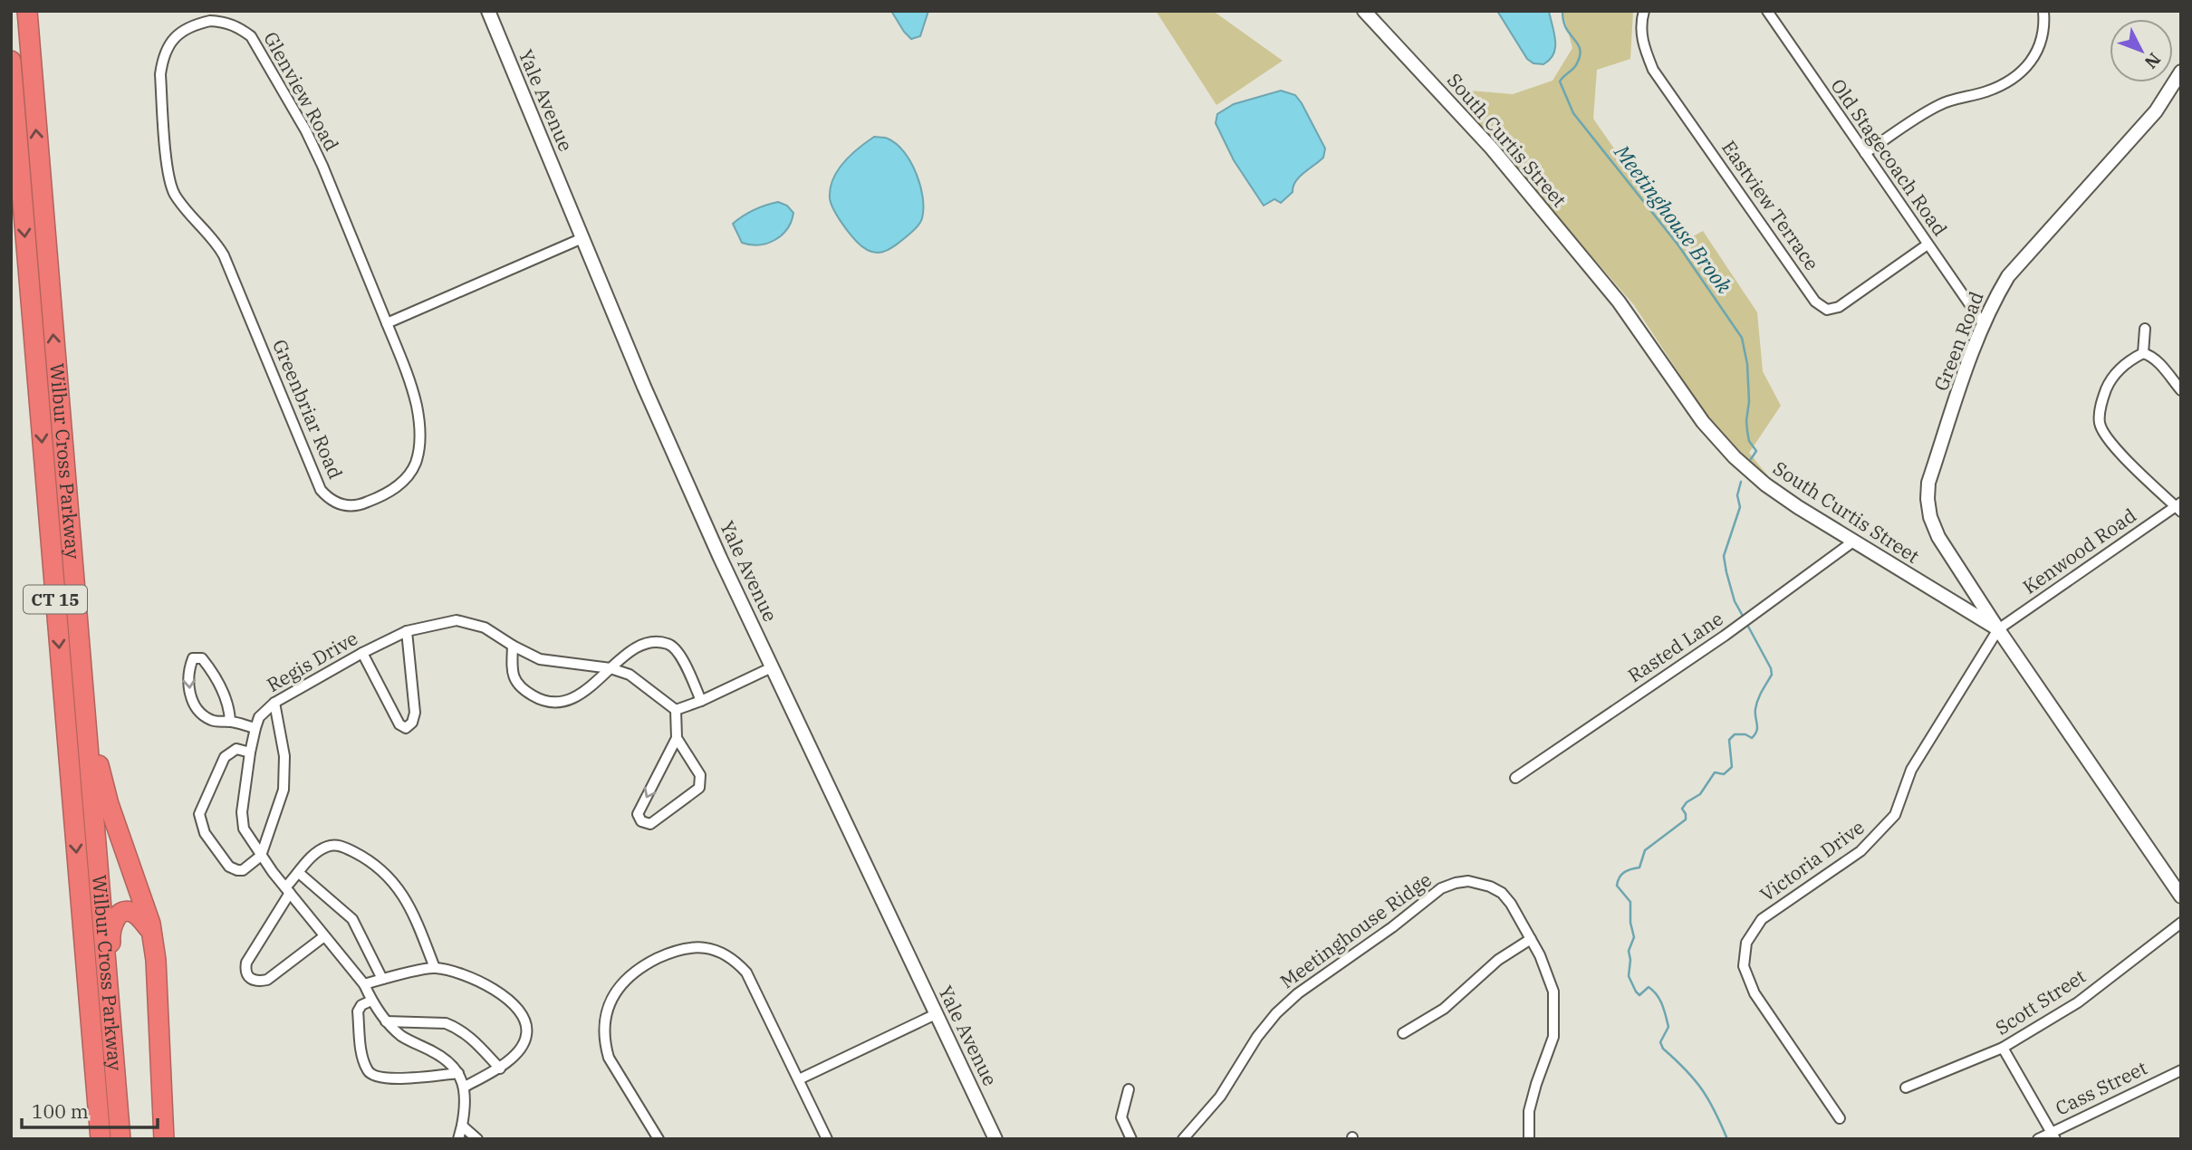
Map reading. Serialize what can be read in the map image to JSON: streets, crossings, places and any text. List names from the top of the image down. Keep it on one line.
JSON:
{"streets":{"highway":["Wilbur Cross Parkway","CT 15"],"street":["Glenview Road","Yale Avenue","South Curtis Street","Old Stagecoach Road","Eastview Terrace","Green Road","Greenbriar Road","Kenwood Road","Rasted Lane","Regis Drive","Victoria Drive","Meetinghouse Ridge","Scott Street","Cass Street"]},"crossings":[["Glenview Road","Greenbriar Road"],["South Curtis Street","Green Road"],["South Curtis Street","Kenwood Road"],["South Curtis Street","Rasted Lane"],["South Curtis Street","Victoria Drive"],["Old Stagecoach Road","Eastview Terrace"],["Old Stagecoach Road","Green Road"],["Green Road","Kenwood Road"],["Green Road","Victoria Drive"],["Kenwood Road","Victoria Drive"]],"water":["Meetinghouse Brook"],"scale_bar":"100 m","north":"bottom right"}
